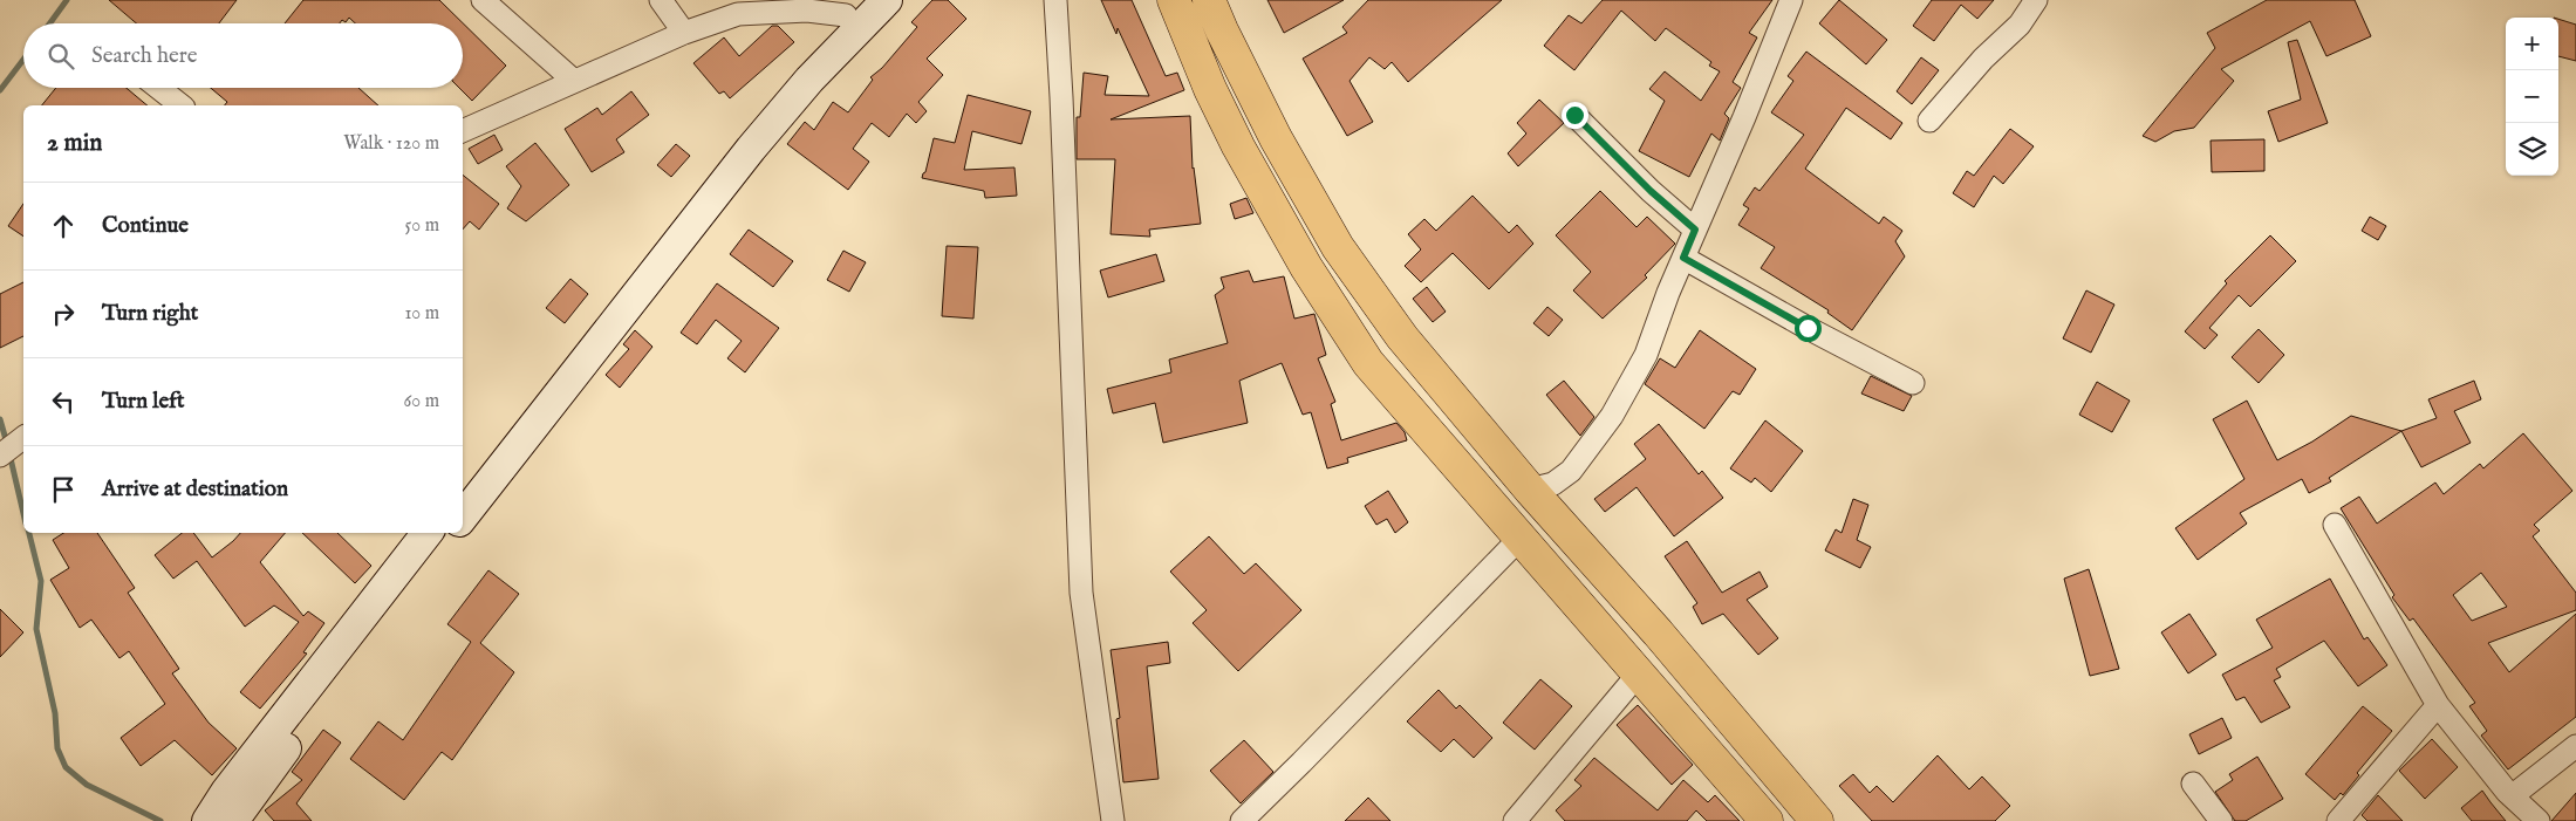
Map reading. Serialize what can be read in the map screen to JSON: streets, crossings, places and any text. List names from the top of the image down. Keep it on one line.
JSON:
{"page":{"map_buttons":["+","−"],"search":"Search here","heading":["2 min","Walk · 120 m"],"list":[["Continue","50 m"],["Turn right","10 m"],["Turn left","60 m"],"Arrive at destination"]}}
